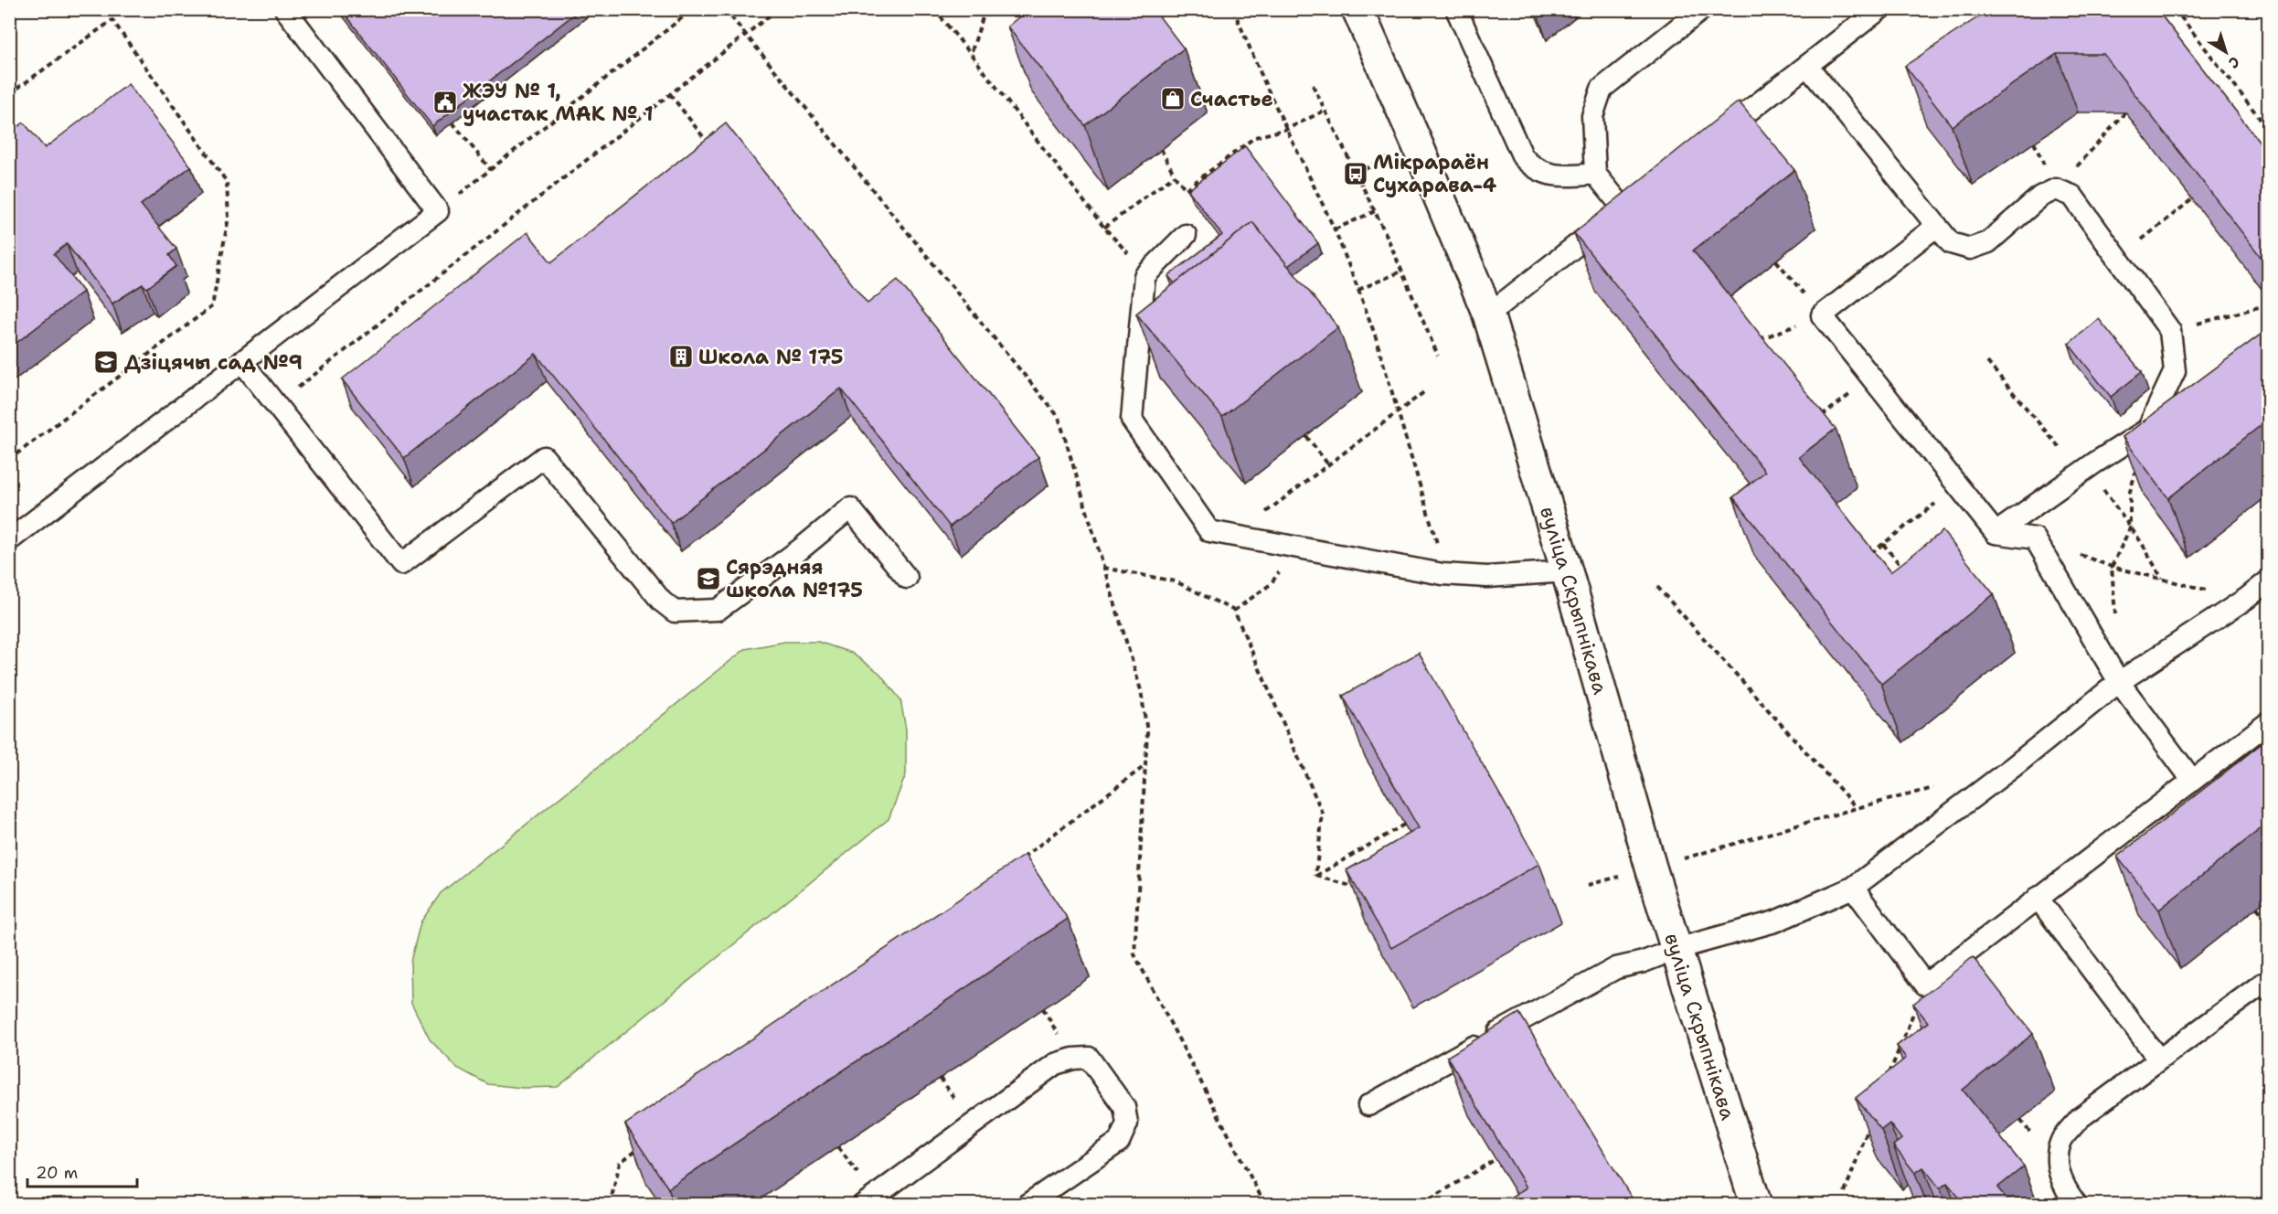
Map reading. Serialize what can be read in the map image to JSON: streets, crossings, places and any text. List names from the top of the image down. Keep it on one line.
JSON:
{"streets":{"main road":["вуліца Скрыпнікава"]},"places":{"shop":["Счастье"],"public building":["ЖЭУ № 1, участак МАК № 1"],"bus stop":["Мікрараён Сухарава-4"],"building":["Школа № 175"],"school or university":["Дзіцячы сад №9","Сярэдняя школа №175"]},"scale_bar":"20 m","north":"bottom right"}
